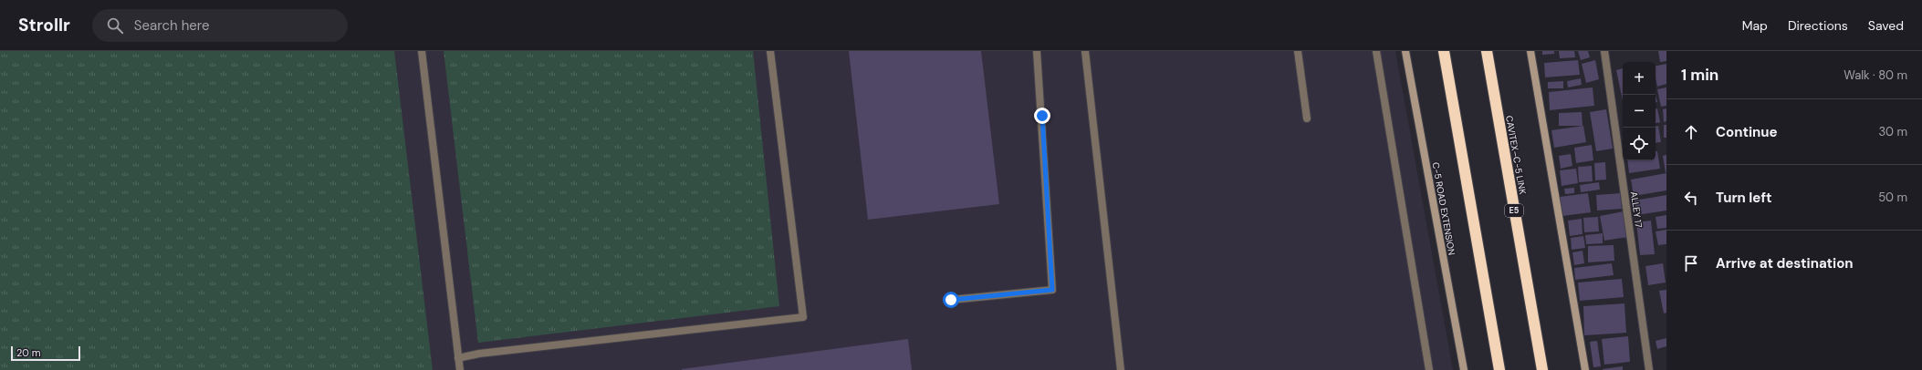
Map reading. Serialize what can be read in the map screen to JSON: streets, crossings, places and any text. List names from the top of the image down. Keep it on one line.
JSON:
{"streets":{"highway":["CAVITEX–C-5 LINK","E5"],"main road":["C-5 ROAD EXTENSION"],"street":["ALLEY 17"]},"scale_bar":"20 m","page":{"header":"Strollr","search":"Search here","nav":["Map","Directions","Saved"],"heading":["1 min","Walk · 80 m"],"map_buttons":["+","−"],"list":[["Continue","30 m"],["Turn left","50 m"],"Arrive at destination"],"scale":"20 m"}}
